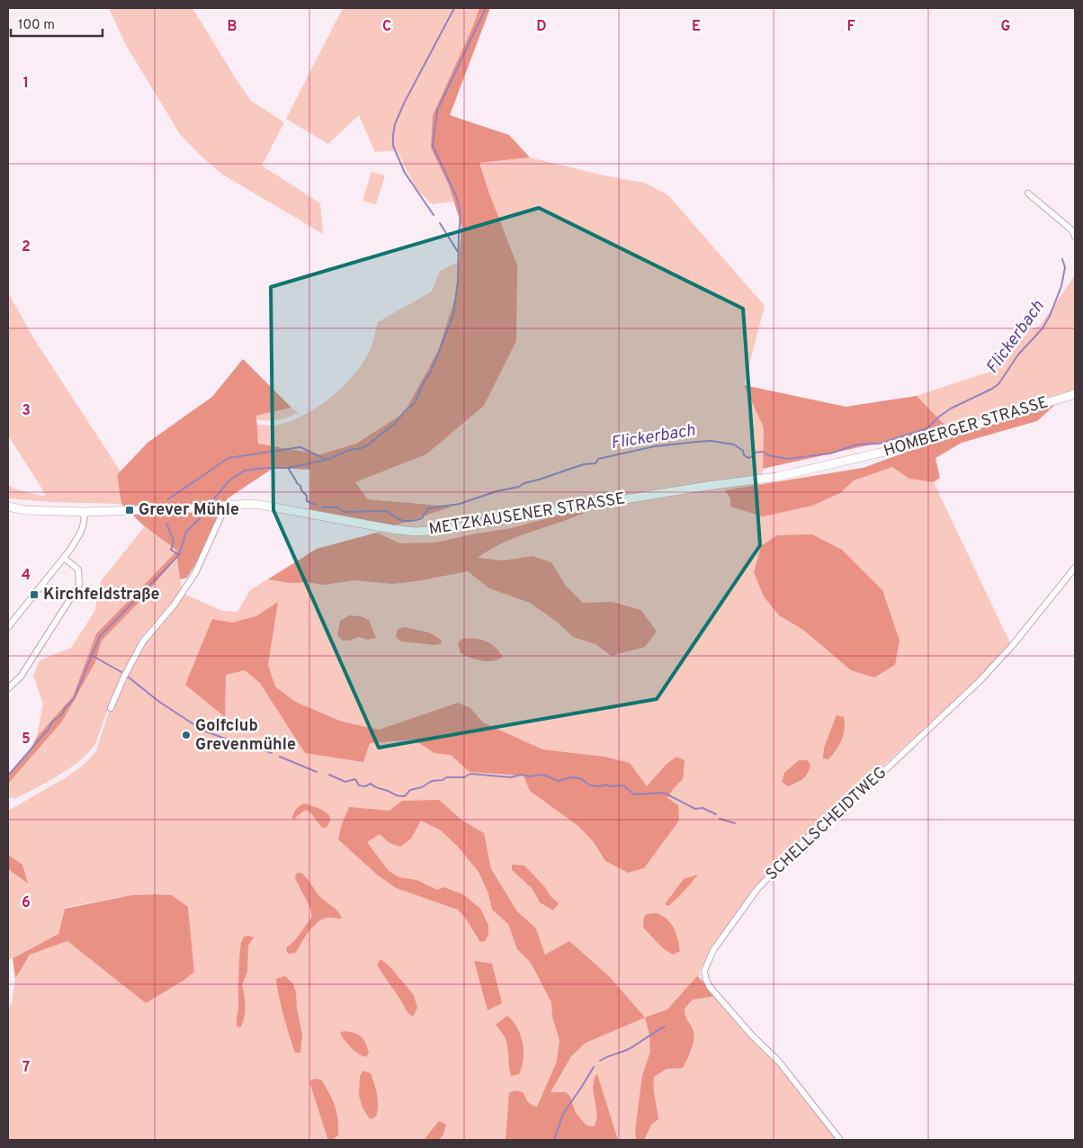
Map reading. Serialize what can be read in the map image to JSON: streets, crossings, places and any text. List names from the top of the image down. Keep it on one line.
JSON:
{"streets":{"main road":["HOMBERGER STRASSE","METZKAUSENER STRASSE"],"street":["SCHELLSCHEIDTWEG"]},"crossings":[["HOMBERGER STRASSE","METZKAUSENER STRASSE"]],"water":["Flickerbach"],"places":{"transit":["Grever Mühle","Kirchfeldstraße"],"other":["Golfclub Grevenmühle"]},"scale_bar":"100 m","grid":{"columns":["B","C","D","E","F","G"],"rows":["1","2","3","4","5","6","7"]}}
